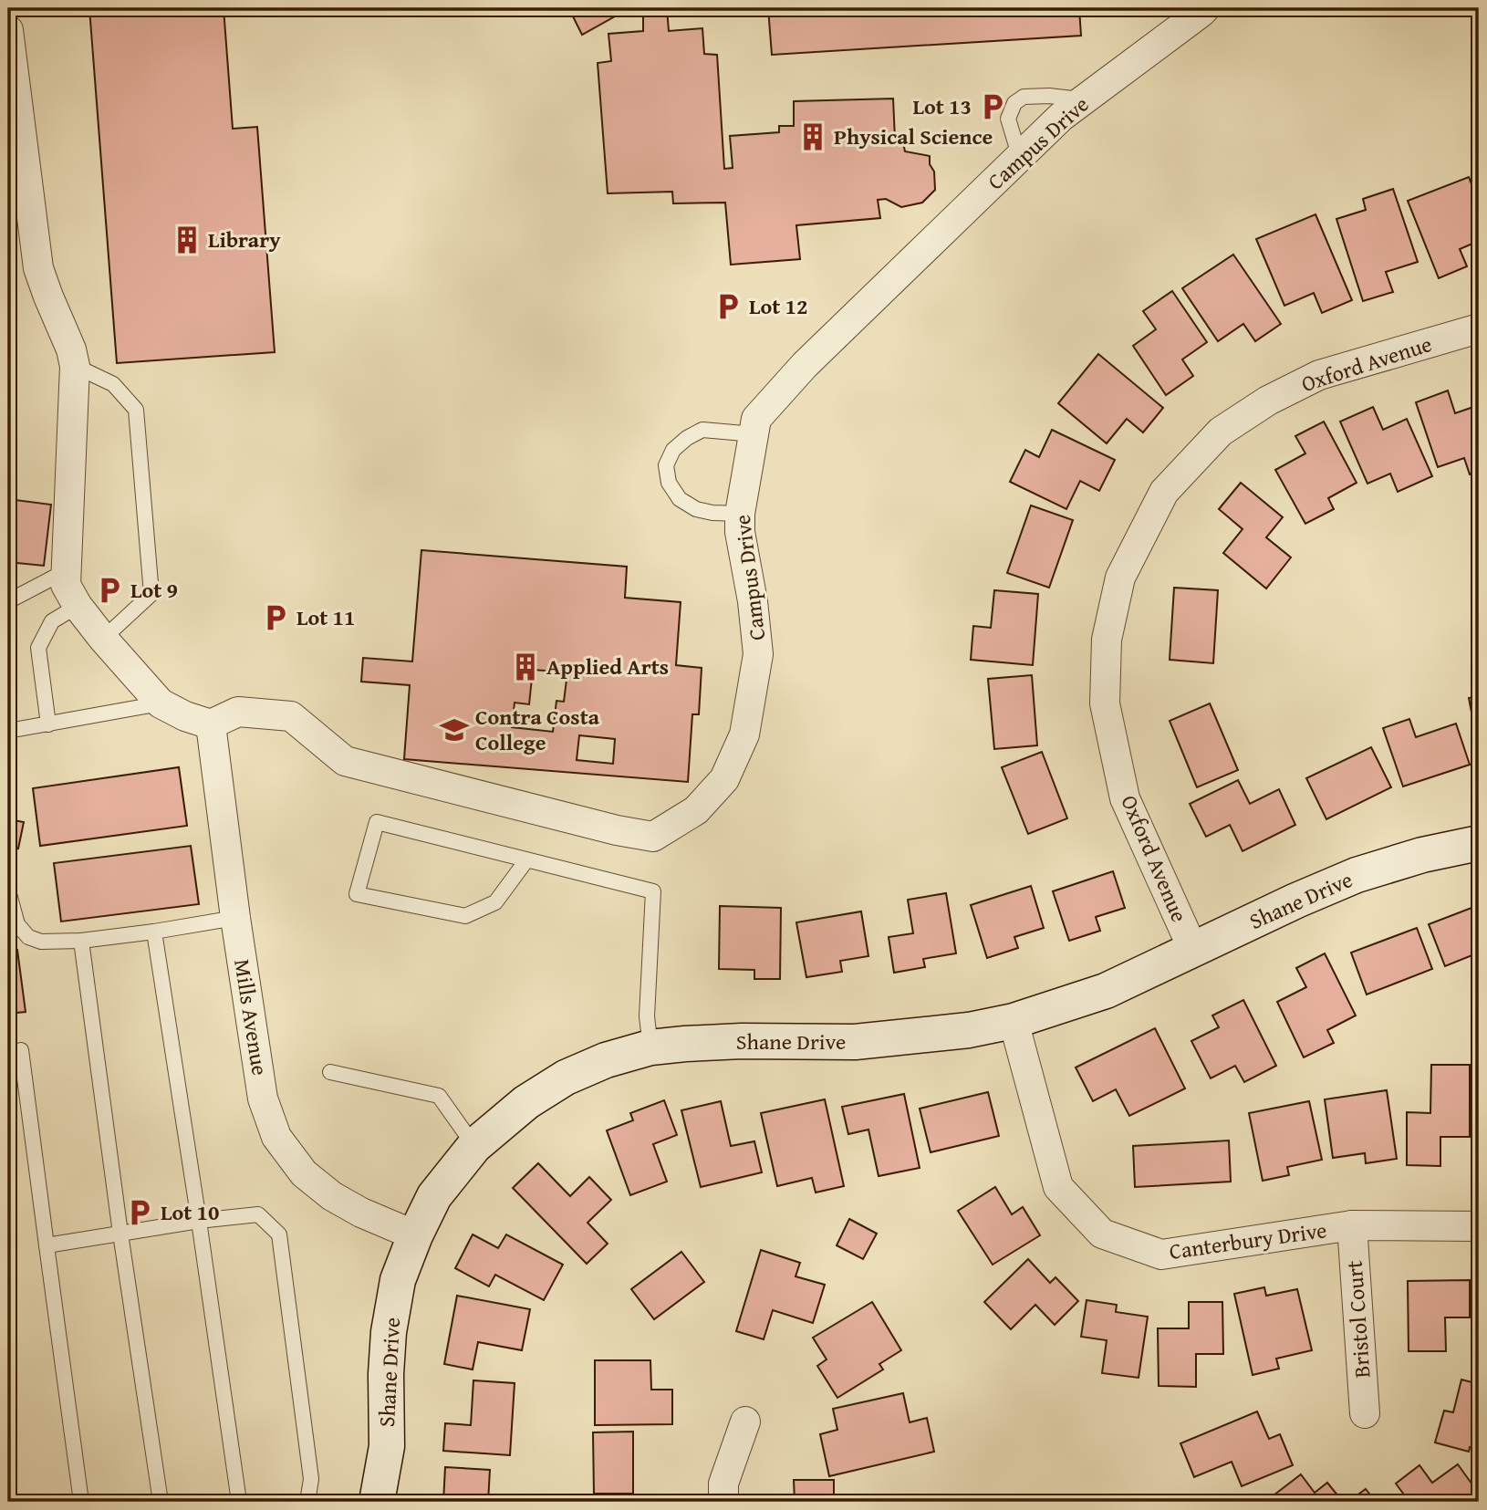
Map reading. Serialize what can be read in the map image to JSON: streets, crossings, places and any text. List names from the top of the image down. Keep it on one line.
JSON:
{"streets":{"street":["Campus Drive","Oxford Avenue","Shane Drive","Mills Avenue","Canterbury Drive","Bristol Court"]},"crossings":[["Campus Drive","Mills Avenue"],["Oxford Avenue","Shane Drive"],["Shane Drive","Mills Avenue"],["Shane Drive","Canterbury Drive"],["Canterbury Drive","Bristol Court"]],"places":{"parking":["Lot 13","Lot 12","Lot 9","Lot 11","Lot 10"],"building":["Physical Science","Library","Applied Arts"],"school or university":["Contra Costa College"]}}
